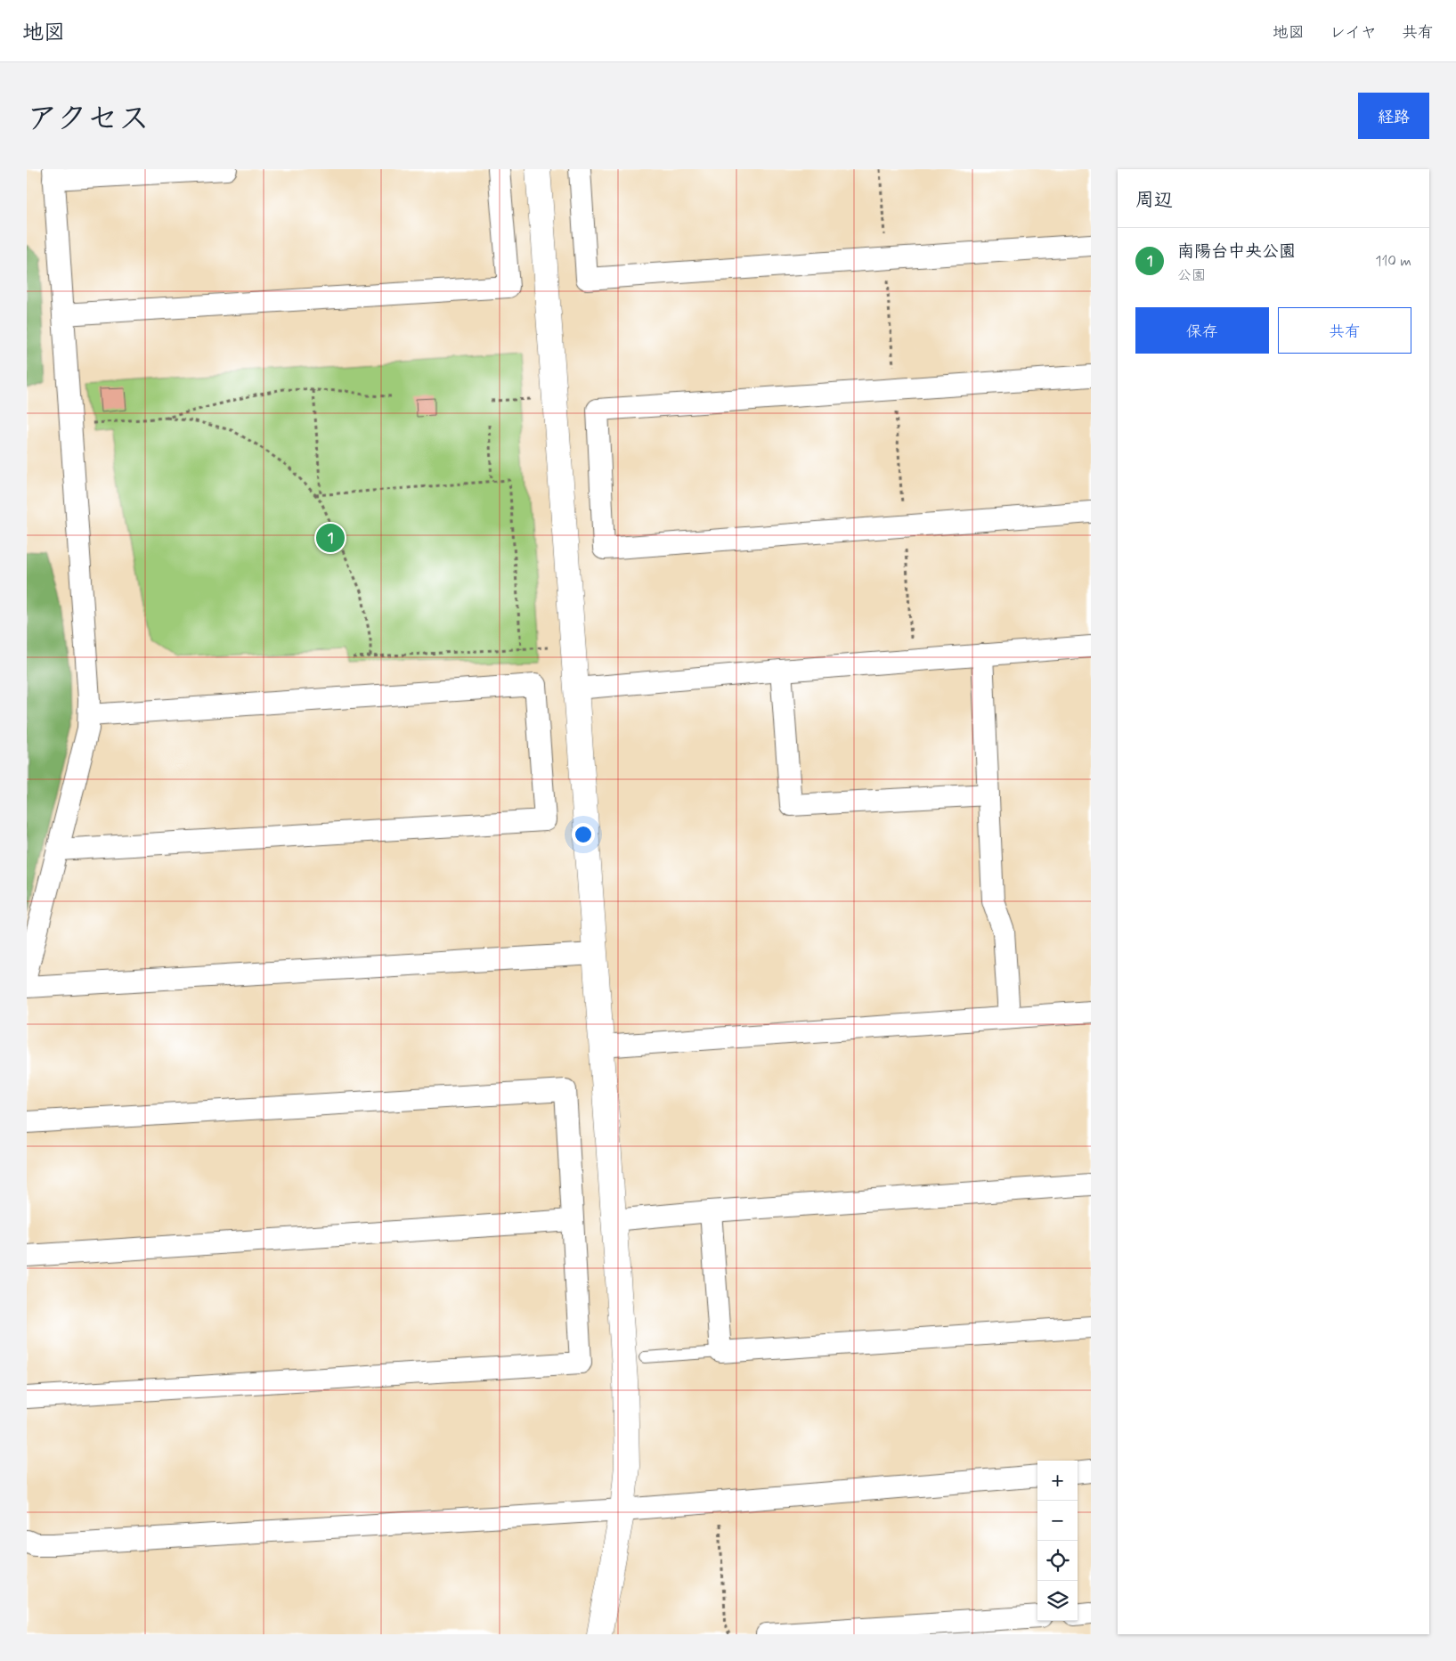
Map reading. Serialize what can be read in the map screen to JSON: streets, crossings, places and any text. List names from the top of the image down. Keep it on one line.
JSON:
{"page":{"header":"地図","nav":["地図","レイヤ","共有"],"title":"アクセス","buttons":["経路",["保存","共有"]],"heading":"周辺","list":[{"mark":"1","name":"南陽台中央公園","note":"公園","value":"110 m"}],"pins":"1","map_buttons":["+","−"]}}
